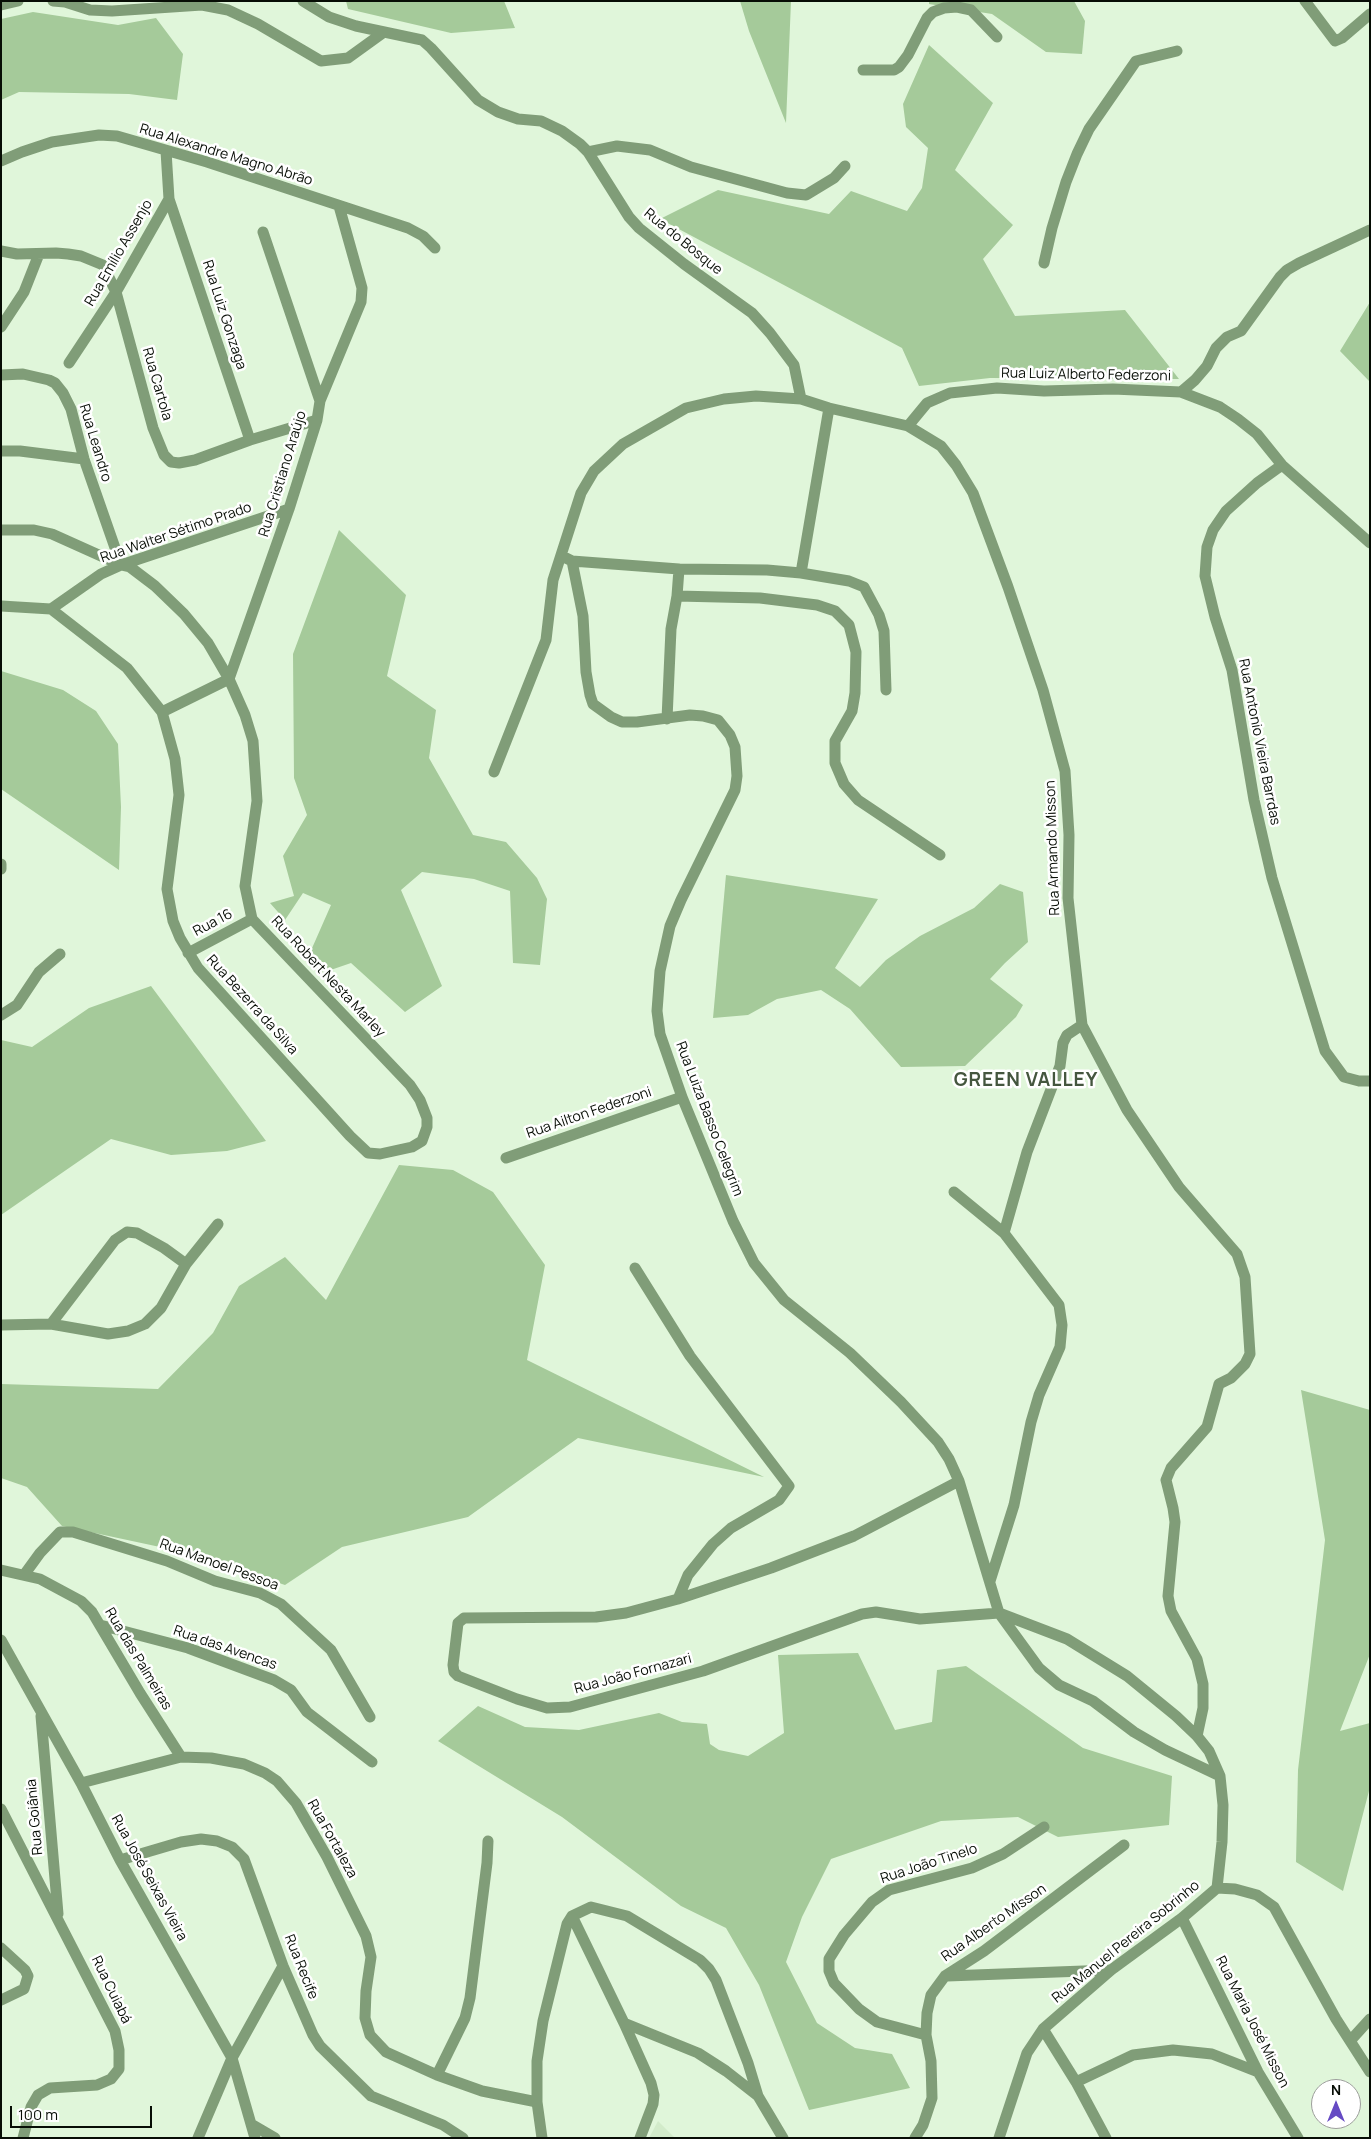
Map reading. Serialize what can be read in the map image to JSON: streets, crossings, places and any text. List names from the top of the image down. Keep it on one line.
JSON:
{"streets":{"street":["Rua Alexandre Magno Abrão","Rua do Bosque","Rua Emílio Assenjo","Rua Luiz Gonzaga","Rua Luiz Alberto Federzoni","Rua Cartola","Rua Leandro","Rua Cristiano Araújo","Rua Walter Sétimo Prado","Rua Antonio Vieira Barrdas","Rua Armando Misson","Rua 16","Rua Robert Nesta Marley","Rua Bezerra da Silva","Rua Ailton Federzoni","Rua Luiza Basso Celegrim","Rua Manoel Pessoa","Rua das Avencas","Rua das Palmeiras","Rua João Fornazari","Rua Goiânia","Rua Fortaleza","Rua João Tinelo","Rua José Seixas Vieira","Rua Alberto Misson","Rua Manuel Pereira Sobrinho","Rua Recife","Rua Cuiabá","Rua Maria José Misson"]},"crossings":[["Rua Alexandre Magno Abrão","Rua Emílio Assenjo"],["Rua Alexandre Magno Abrão","Rua Cristiano Araújo"],["Rua do Bosque","Rua Armando Misson"],["Rua Emílio Assenjo","Rua Luiz Gonzaga"],["Rua Emílio Assenjo","Rua Cartola"],["Rua Luiz Gonzaga","Rua Cartola"],["Rua Luiz Alberto Federzoni","Rua Antonio Vieira Barrdas"],["Rua Luiz Alberto Federzoni","Rua Armando Misson"],["Rua Cartola","Rua Cristiano Araújo"],["Rua Leandro","Rua Walter Sétimo Prado"],["Rua Leandro","Rua Robert Nesta Marley"],["Rua Cristiano Araújo","Rua Walter Sétimo Prado"],["Rua Cristiano Araújo","Rua Robert Nesta Marley"],["Rua Walter Sétimo Prado","Rua Robert Nesta Marley"],["Rua Walter Sétimo Prado","Rua Bezerra da Silva"],["Rua Armando Misson","Rua Luiza Basso Celegrim"],["Rua 16","Rua Robert Nesta Marley"],["Rua 16","Rua Bezerra da Silva"],["Rua Robert Nesta Marley","Rua Bezerra da Silva"],["Rua Ailton Federzoni","Rua Luiza Basso Celegrim"],["Rua Luiza Basso Celegrim","Rua João Fornazari"],["Rua Manoel Pessoa","Rua das Palmeiras"],["Rua das Avencas","Rua das Palmeiras"],["Rua das Palmeiras","Rua Fortaleza"],["Rua Goiânia","Rua José Seixas Vieira"],["Rua Goiânia","Rua Cuiabá"],["Rua Fortaleza","Rua José Seixas Vieira"],["Rua João Tinelo","Rua Alberto Misson"],["Rua José Seixas Vieira","Rua Recife"],["Rua Manuel Pereira Sobrinho","Rua Maria José Misson"]],"districts":["GREEN VALLEY"],"scale_bar":"100 m","north":"top"}
